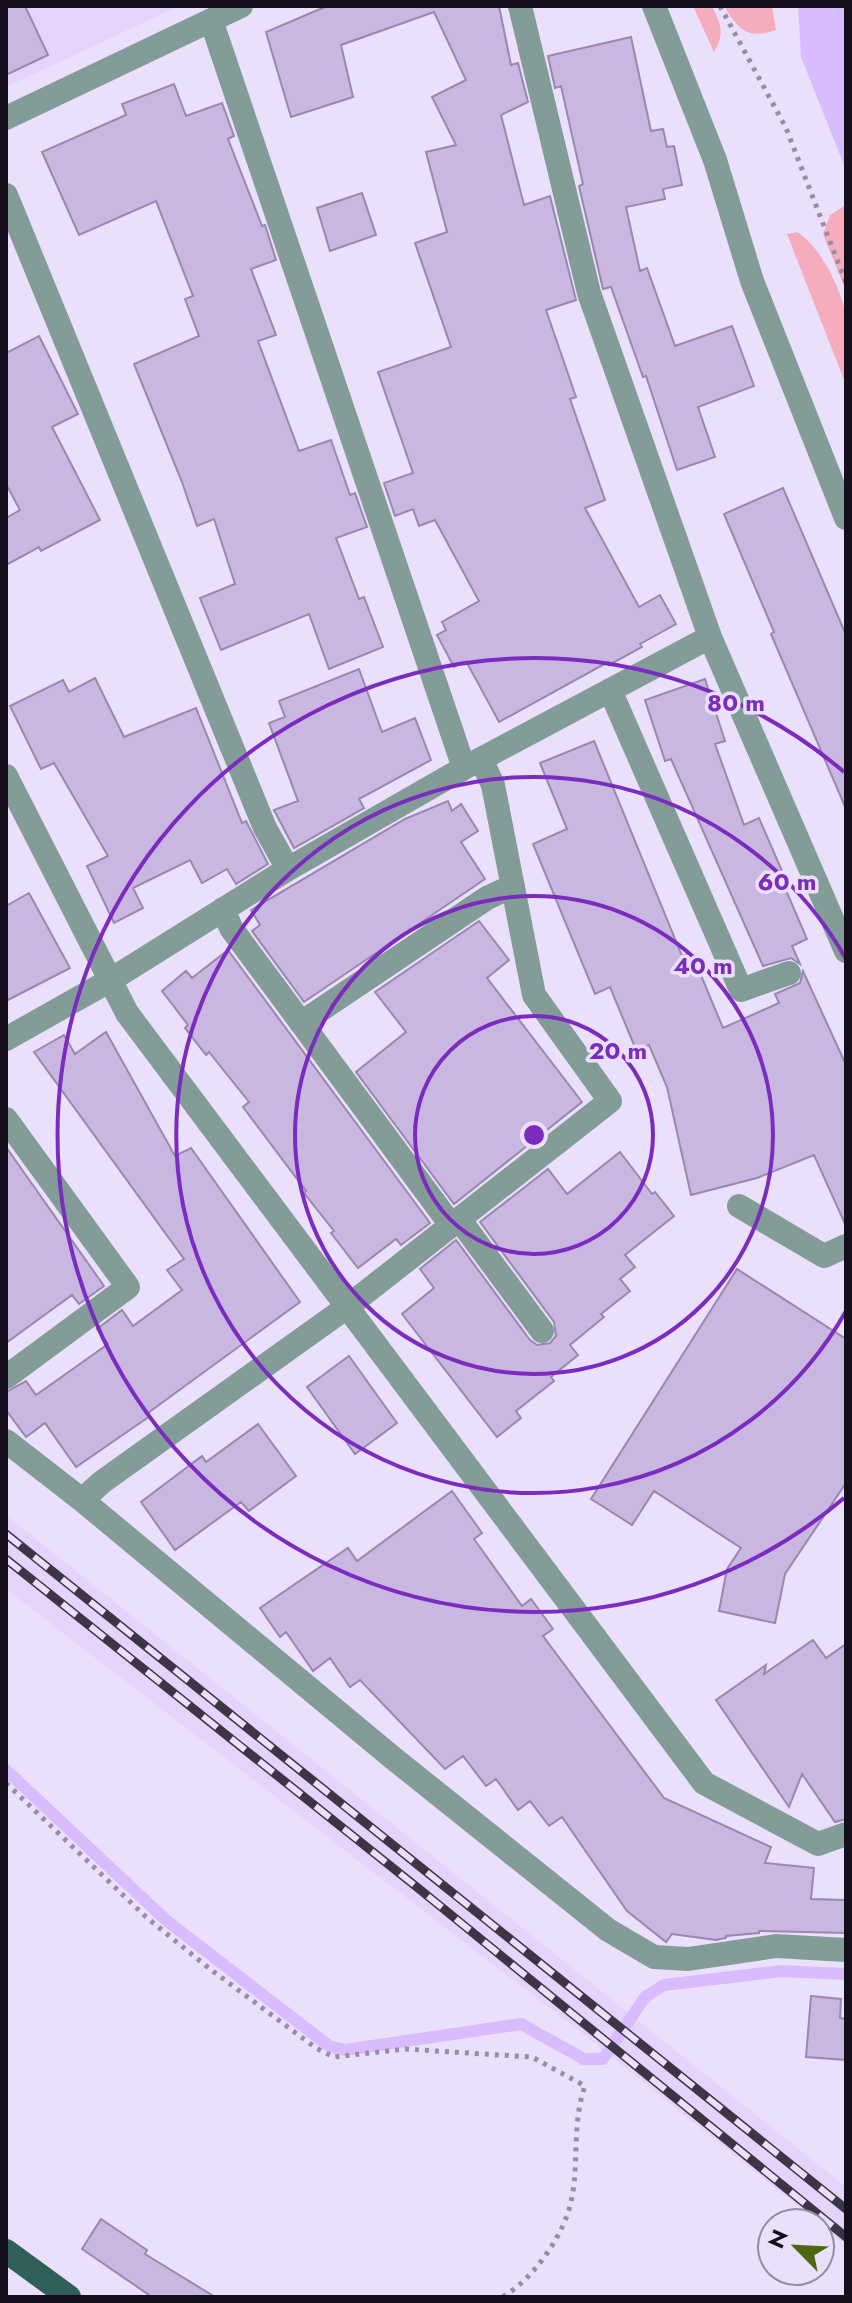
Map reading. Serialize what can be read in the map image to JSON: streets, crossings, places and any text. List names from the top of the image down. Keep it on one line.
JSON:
{"north":"top left","rings":["80 m","60 m","40 m","20 m"]}
